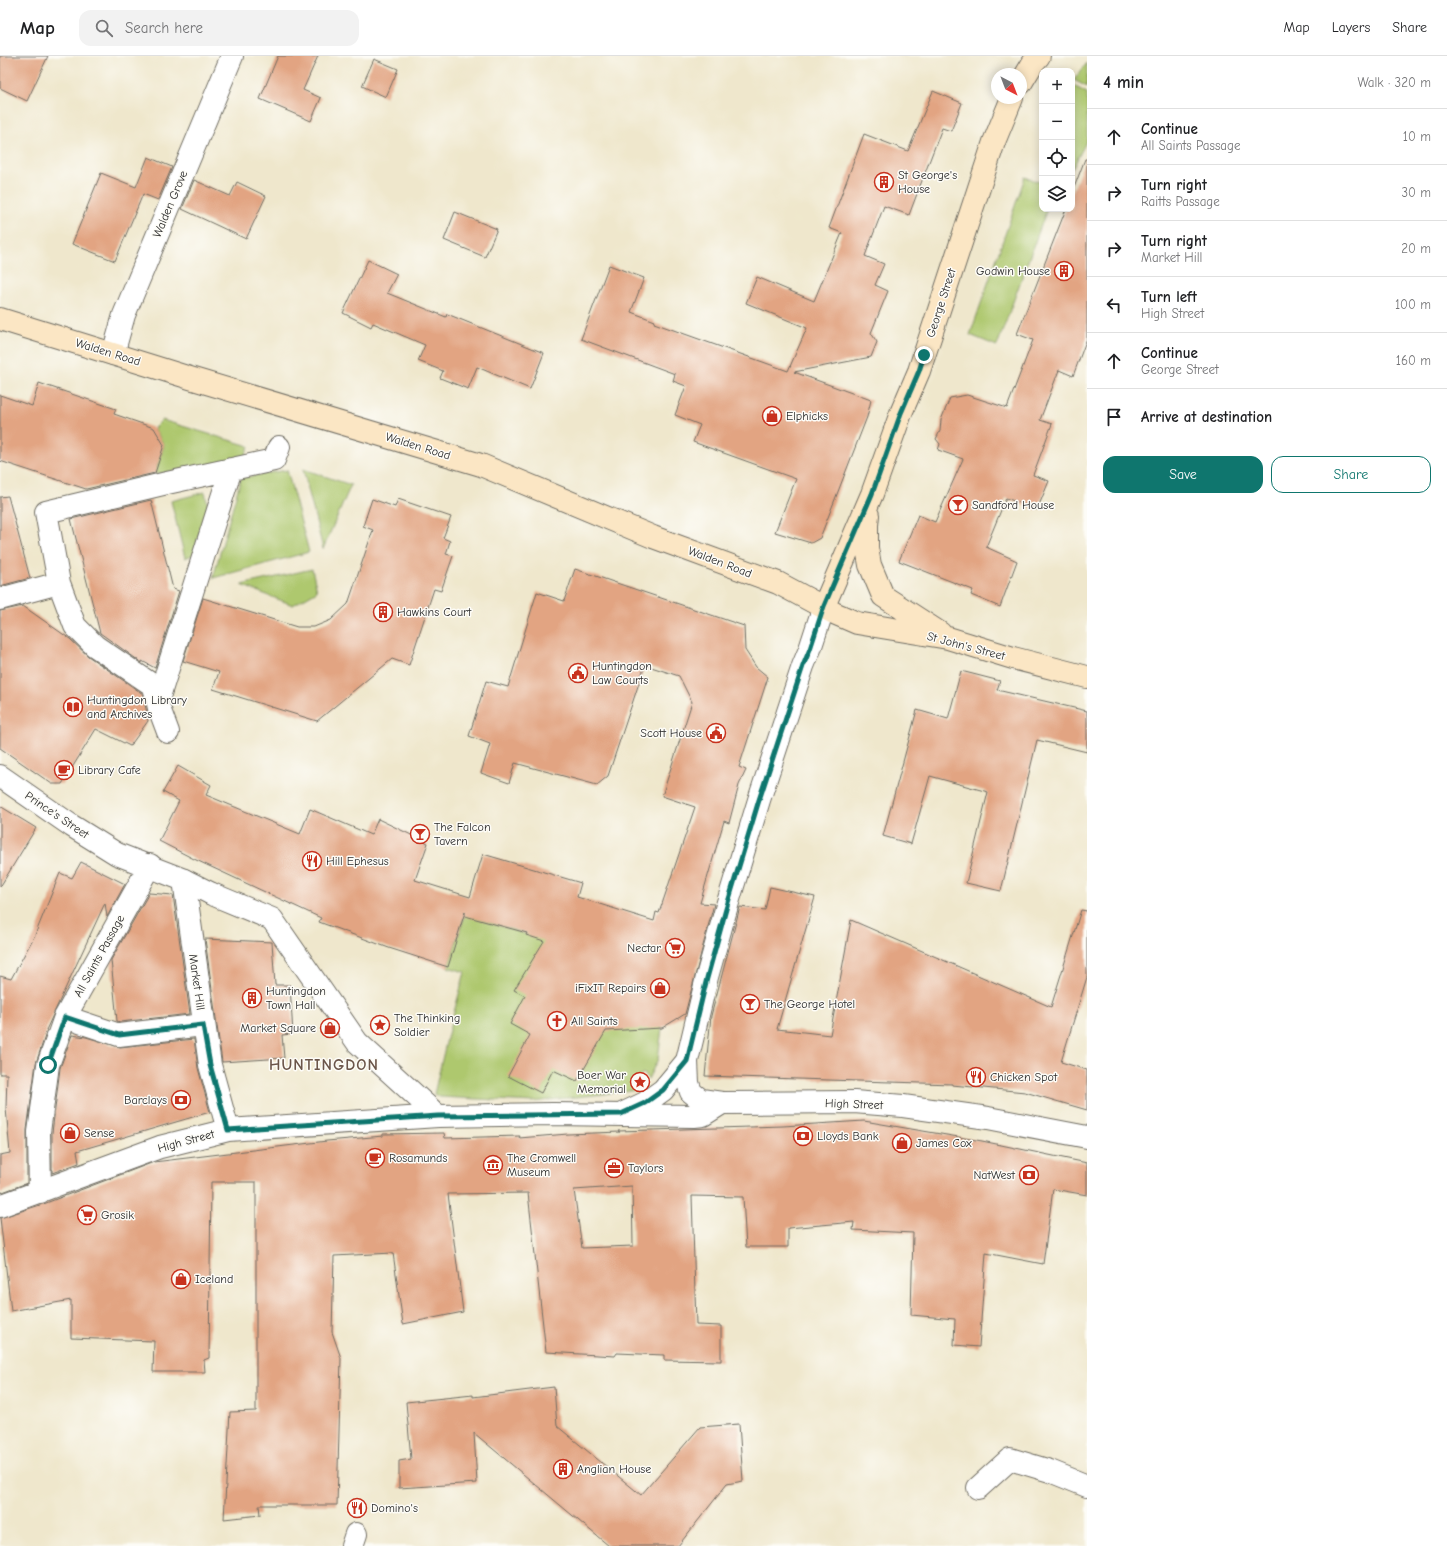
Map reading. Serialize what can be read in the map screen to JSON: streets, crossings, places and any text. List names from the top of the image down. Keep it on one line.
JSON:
{"streets":{"main road":["George Street","Walden Road","St John's Street"],"street":["Walden Grove","Prince's Street","All Saints Passage","Market Hill","High Street"]},"crossings":[["Walden Grove","Walden Road"],["George Street","Walden Road"],["George Street","St John's Street"],["George Street","High Street"],["Walden Road","St John's Street"],["Prince's Street","All Saints Passage"],["All Saints Passage","High Street"],["Market Hill","High Street"]],"districts":["HUNTINGDON"],"places":{"building":["St George's House","Godwin House","Hawkins Court","Huntingdon Town Hall","Anglian House"],"shop":["Elphicks","iFixIT Repairs","Market Square","Sense","James Cox","Iceland"],"bar":["Sandford House","The Falcon Tavern","The George Hotel"],"public building":["Huntingdon Law Courts","Scott House"],"library":["Huntingdon Library and Archives"],"cafe":["Library Cafe","Rosamunds"],"restaurant":["Hill Ephesus","Chicken Spot","Domino's"],"supermarket":["Nectar","Grosik"],"church":["All Saints"],"place":["The Thinking Soldier","Boer War Memorial"],"bank":["Barclays","Lloyds Bank","NatWest"],"museum":["The Cromwell Museum"],"office":["Taylors"]},"north":"bottom right","page":{"header":"Map","search":"Search here","nav":["Map","Layers","Share"],"heading":["4 min","Walk · 320 m"],"map_buttons":["+","−"],"list":[["Continue","All Saints Passage","10 m"],["Turn right","Raitts Passage","30 m"],["Turn right","Market Hill","20 m"],["Turn left","High Street","100 m"],["Continue","George Street","160 m"],"Arrive at destination"],"buttons":["Save","Share"]}}
